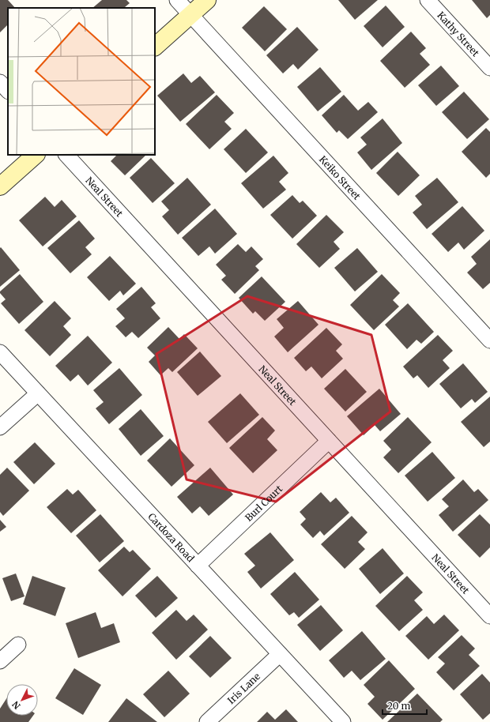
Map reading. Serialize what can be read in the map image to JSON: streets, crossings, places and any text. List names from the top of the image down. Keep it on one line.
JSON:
{"streets":{"street":["Kathy Street","Keiko Street","Neal Street","Burl Court","Cardoza Road","Iris Lane"]},"crossings":[["Neal Street","Burl Court"],["Burl Court","Cardoza Road"],["Cardoza Road","Iris Lane"]],"scale_bar":"20 m","north":"bottom left"}
